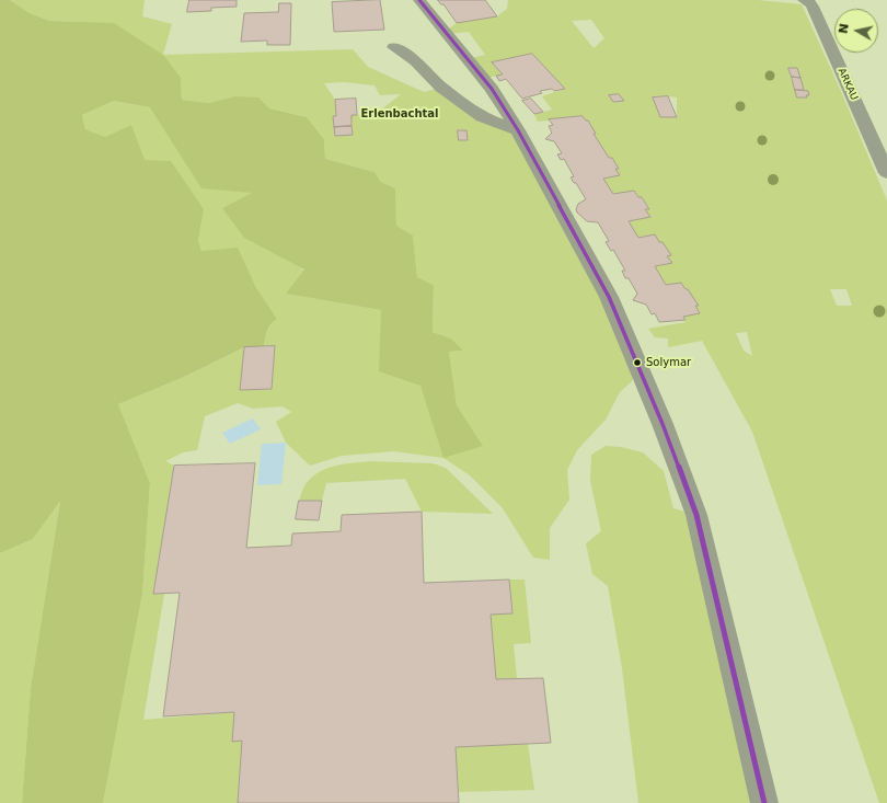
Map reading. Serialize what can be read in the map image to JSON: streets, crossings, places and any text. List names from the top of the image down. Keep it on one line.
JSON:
{"streets":{"street":["ARKAU"]},"districts":["Erlenbachtal"],"places":["Solymar"],"north":"left"}
